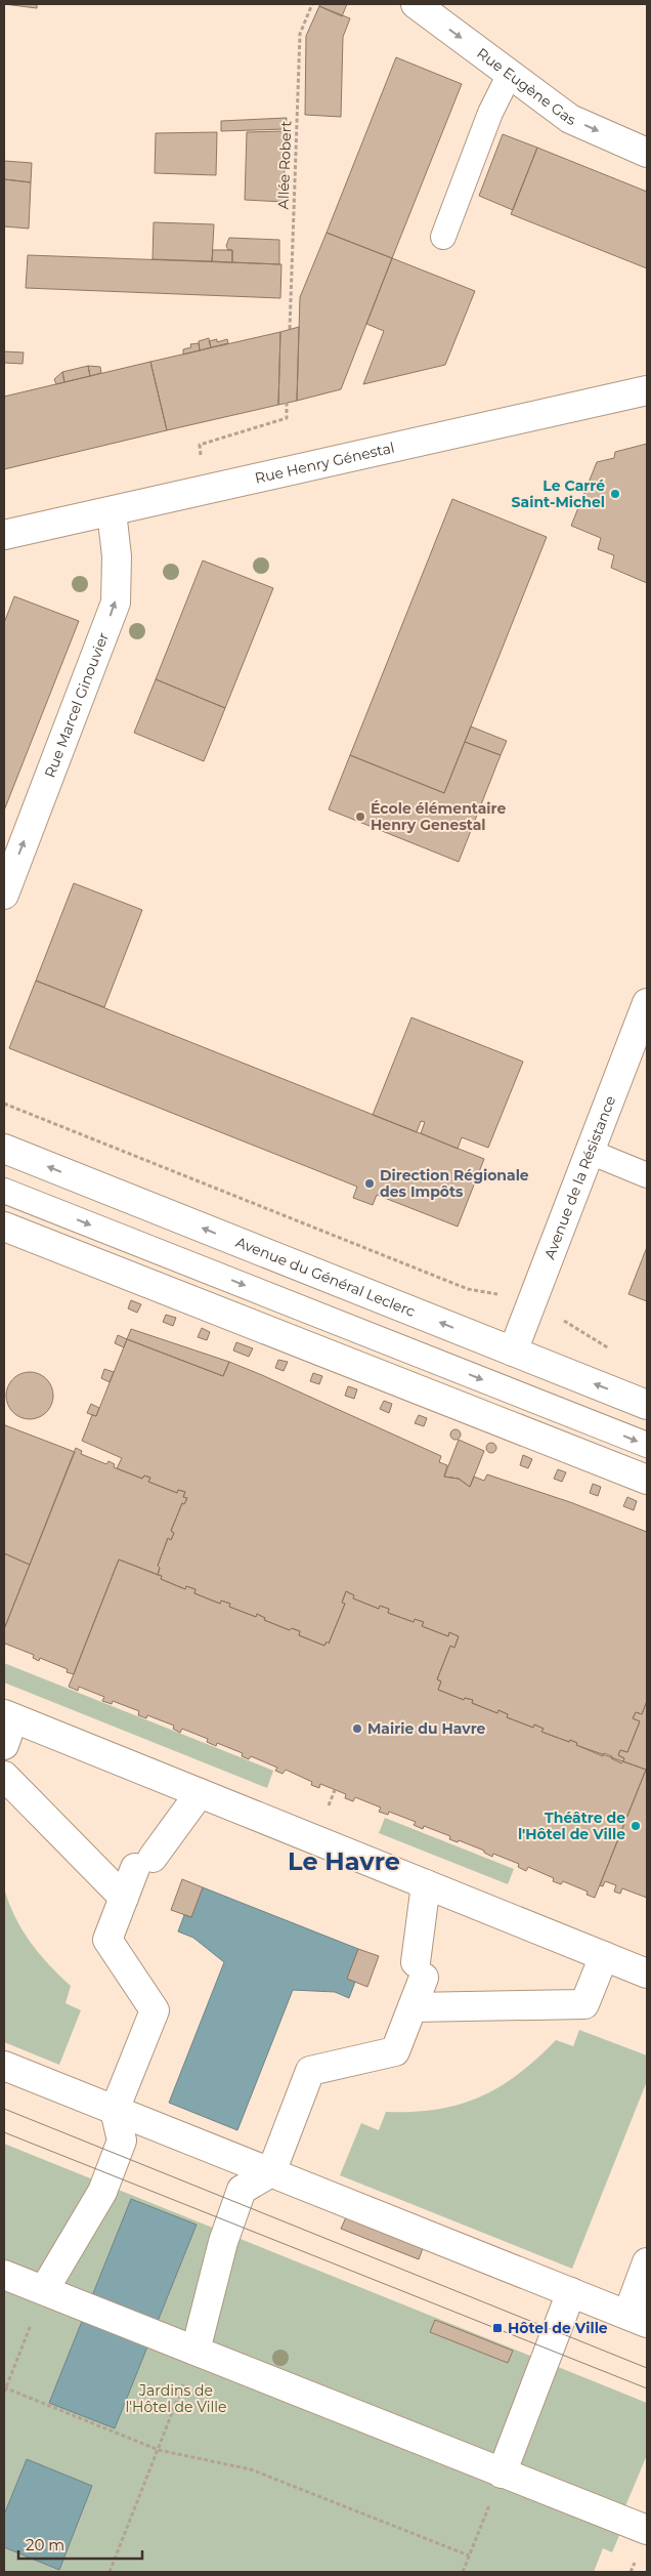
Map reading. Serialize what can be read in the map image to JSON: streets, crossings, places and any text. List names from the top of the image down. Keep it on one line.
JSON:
{"streets":{"street":["Rue Eugène Gas","Rue Henry Génestal","Rue Marcel Ginouvier","Avenue de la Résistance","Avenue du Général Leclerc"],"path":["Allée Robert"]},"crossings":[["Rue Henry Génestal","Rue Marcel Ginouvier"],["Avenue de la Résistance","Avenue du Général Leclerc"]],"one_way":["Rue Eugène Gas","Rue Marcel Ginouvier"],"districts":["Le Havre"],"parks":["Jardins de l'Hôtel de Ville"],"places":{"other":["Le Carré Saint-Michel","École élémentaire Henry Genestal","Direction Régionale des Impôts","Mairie du Havre","Théâtre de l'Hôtel de Ville"],"transit":["Hôtel de Ville"]},"scale_bar":"20 m"}
